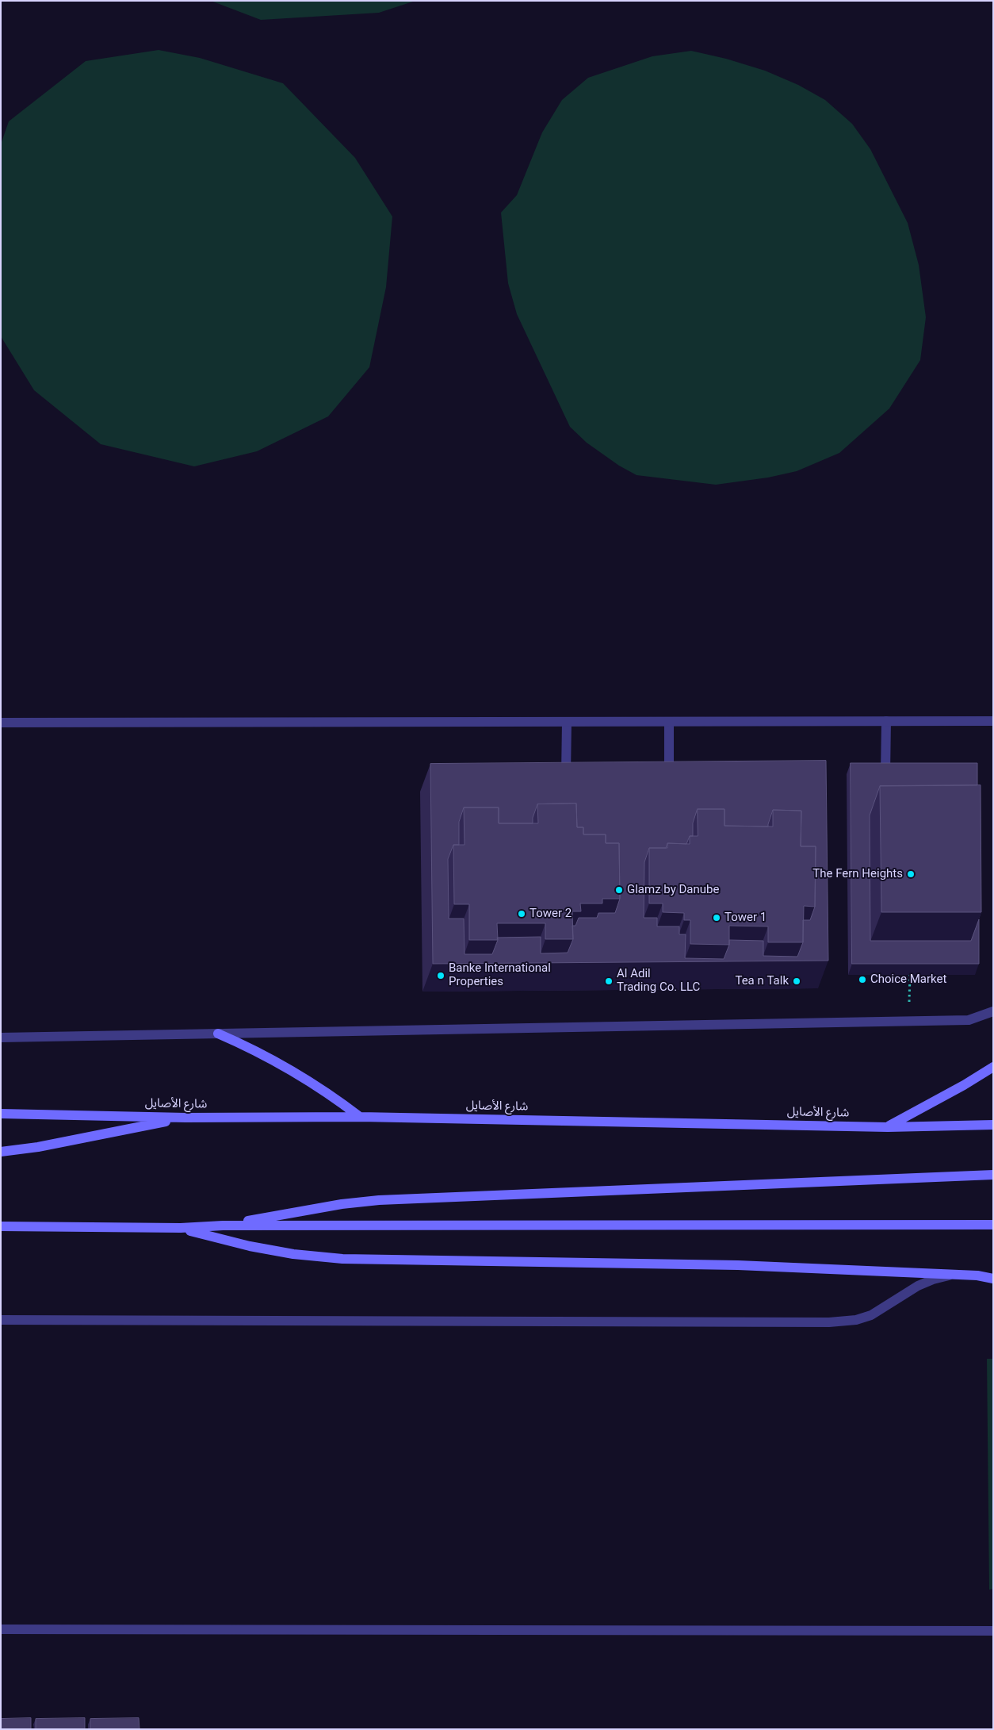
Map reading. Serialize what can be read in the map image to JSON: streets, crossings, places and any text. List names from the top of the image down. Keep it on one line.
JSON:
{"streets":{"main road":["شارع الأصايل"]},"places":["The Fern Heights","Glamz by Danube","Tower 2","Tower 1","Banke International Properties","Choice Market","Al Adil Trading Co. LLC","Tea n Talk"]}
